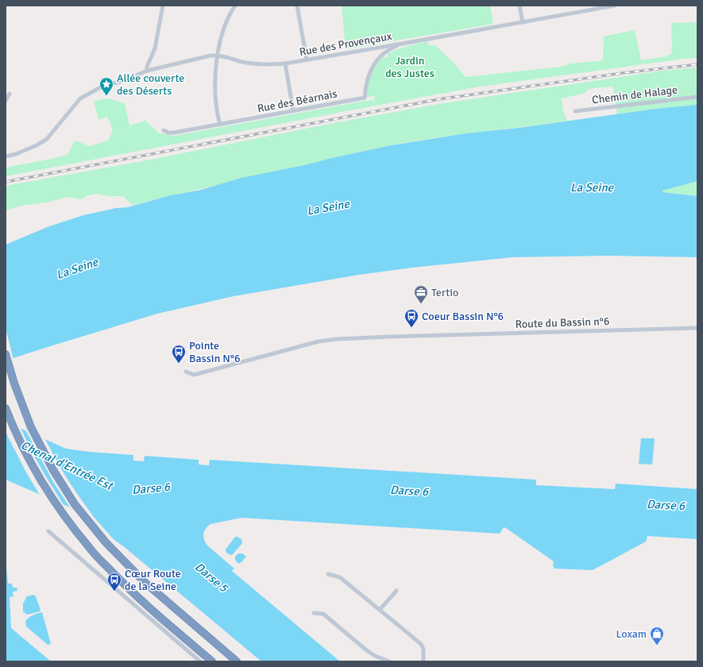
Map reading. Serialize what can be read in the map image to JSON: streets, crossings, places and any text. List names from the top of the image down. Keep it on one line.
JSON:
{"streets":{"street":["Rue des Provençaux","Chemin de Halage","Rue des Béarnais","Route du Bassin n°6"]},"crossings":[["Rue des Provençaux","Rue des Béarnais"]],"water":["La Seine","Chenal d'Entrée Est","Darse 6","Darse 5"],"parks":["Jardin des Justes"],"places":{"place":["Allée couverte des Déserts"],"office":["Tertio"],"bus stop":["Coeur Bassin N°6","Pointe Bassin N°6","Cœur Route de la Seine"],"shop":["Loxam"]}}
